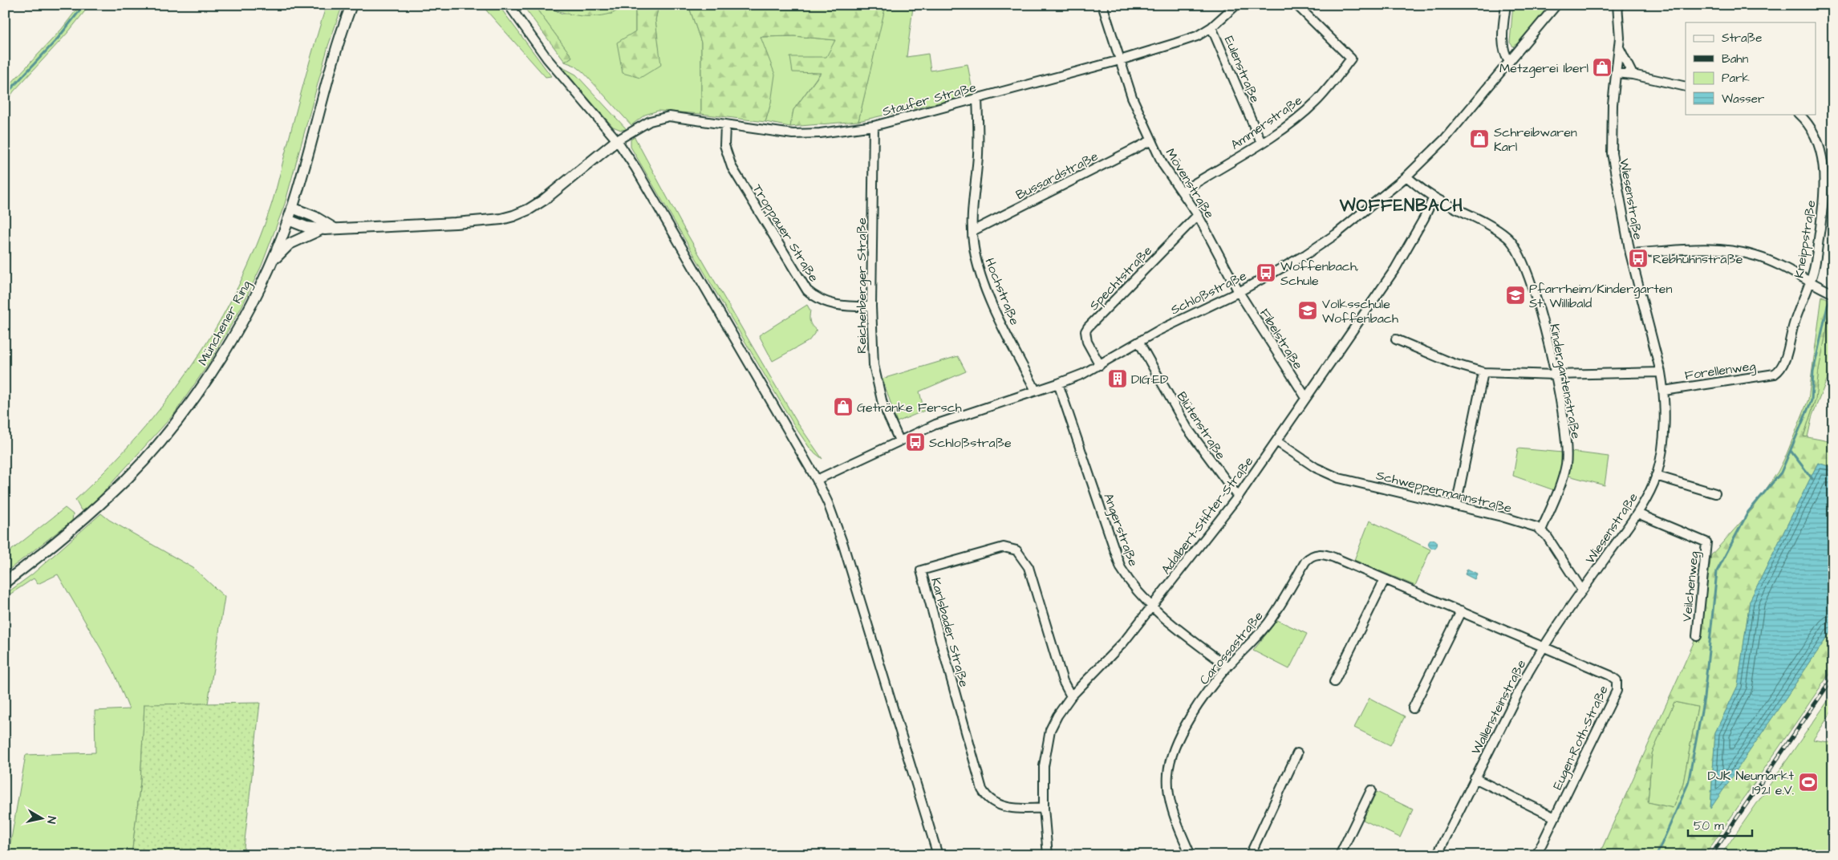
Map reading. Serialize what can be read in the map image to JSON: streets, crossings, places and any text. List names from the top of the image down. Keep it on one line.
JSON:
{"streets":{"main road":["Münchener Ring"],"street":["Eulenstraße","Staufer Straße","Ammerstraße","Bussardstraße","Mövenstraße","Wiesenstraße","Troppauer Straße","Kneippstraße","Spechtstraße","Reichenberger Straße","Hochstraße","Schloßstraße","Fibelstraße","Forellenweg","Kindergartenstraße","Blütenstraße","Schweppermannstraße","Adalbert-Stifter-Straße","Angerstraße","Veilchenweg","Karlsbader Straße","Carossastraße","Wallensteinstraße","Eugen-Roth-Straße"]},"crossings":[["Eulenstraße","Staufer Straße"],["Eulenstraße","Ammerstraße"],["Staufer Straße","Mövenstraße"],["Staufer Straße","Troppauer Straße"],["Staufer Straße","Reichenberger Straße"],["Staufer Straße","Hochstraße"],["Ammerstraße","Mövenstraße"],["Bussardstraße","Mövenstraße"],["Bussardstraße","Hochstraße"],["Mövenstraße","Spechtstraße"],["Mövenstraße","Schloßstraße"],["Mövenstraße","Fibelstraße"],["Wiesenstraße","Forellenweg"],["Wiesenstraße","Veilchenweg"],["Wiesenstraße","Carossastraße"],["Wiesenstraße","Wallensteinstraße"],["Wiesenstraße","Eugen-Roth-Straße"],["Troppauer Straße","Reichenberger Straße"],["Kneippstraße","Forellenweg"],["Spechtstraße","Schloßstraße"],["Reichenberger Straße","Schloßstraße"],["Hochstraße","Schloßstraße"],["Schloßstraße","Fibelstraße"],["Schloßstraße","Kindergartenstraße"],["Schloßstraße","Blütenstraße"],["Schloßstraße","Angerstraße"],["Fibelstraße","Adalbert-Stifter-Straße"],["Kindergartenstraße","Schweppermannstraße"],["Kindergartenstraße","Adalbert-Stifter-Straße"],["Blütenstraße","Adalbert-Stifter-Straße"],["Schweppermannstraße","Adalbert-Stifter-Straße"],["Adalbert-Stifter-Straße","Angerstraße"],["Adalbert-Stifter-Straße","Karlsbader Straße"],["Angerstraße","Carossastraße"],["Carossastraße","Wallensteinstraße"],["Carossastraße","Eugen-Roth-Straße"],["Wallensteinstraße","Eugen-Roth-Straße"]],"districts":["WOFFENBACH"],"places":{"shop":["Metzgerei Iberl","Schreibwaren Karl","Getränke Fersch"],"bus stop":["Rebhuhnstraße","Woffenbach, Schule","Schloßstraße"],"school or university":["Pfarrheim/Kindergarten St. Willibald","Volksschule Woffenbach"],"building":["DIG:ED"],"sports":["DJK Neumarkt 1921 e.V."]},"legend":["Straße","Bahn","Park","Wasser"],"scale_bar":"50 m","north":"right"}
